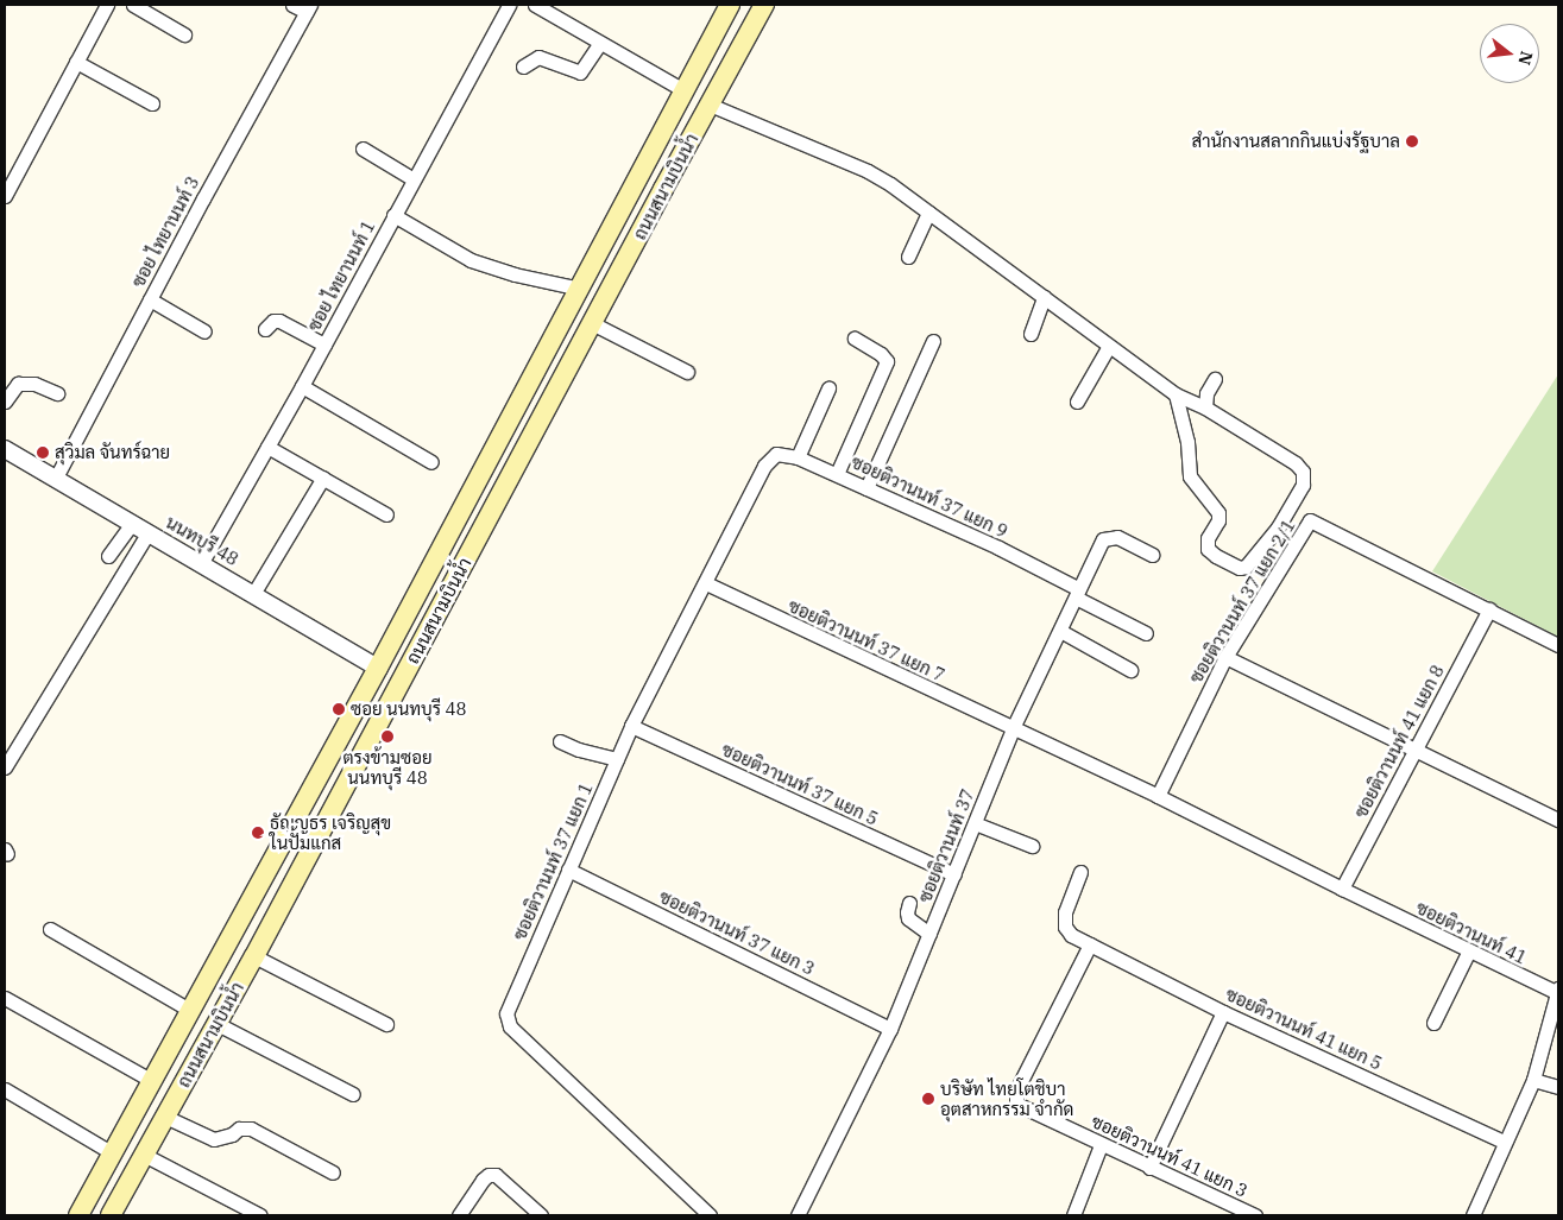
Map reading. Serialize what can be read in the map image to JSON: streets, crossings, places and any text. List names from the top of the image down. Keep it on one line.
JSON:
{"streets":{"main road":["ถนนสนามบินน้ำ"],"street":["ซอย ไทยานนท์ 3","ซอย ไทยานนท์ 1","ซอยติวานนท์ 37 แยก 9","นนทบุรี 48","ซอยติวานนท์ 37 แยก 2/1","ซอยติวานนท์ 37 แยก 7","ซอยติวานนท์ 41 แยก 8","ซอยติวานนท์ 37 แยก 5","ซอยติวานนท์ 37","ซอยติวานนท์ 37 แยก 1","ซอยติวานนท์ 37 แยก 3","ซอยติวานนท์ 41","ซอยติวานนท์ 41 แยก 5","ซอยติวานนท์ 41 แยก 3"]},"crossings":[["ถนนสนามบินน้ำ","นนทบุรี 48"],["ซอย ไทยานนท์ 3","นนทบุรี 48"],["ซอย ไทยานนท์ 1","นนทบุรี 48"],["ซอยติวานนท์ 37 แยก 9","ซอยติวานนท์ 37"],["ซอยติวานนท์ 37 แยก 9","ซอยติวานนท์ 37 แยก 1"],["ซอยติวานนท์ 37 แยก 2/1","ซอยติวานนท์ 37 แยก 7"],["ซอยติวานนท์ 37 แยก 2/1","ซอยติวานนท์ 41 แยก 8"],["ซอยติวานนท์ 37 แยก 2/1","ซอยติวานนท์ 41"],["ซอยติวานนท์ 37 แยก 7","ซอยติวานนท์ 37"],["ซอยติวานนท์ 37 แยก 7","ซอยติวานนท์ 37 แยก 1"],["ซอยติวานนท์ 37 แยก 7","ซอยติวานนท์ 41"],["ซอยติวานนท์ 41 แยก 8","ซอยติวานนท์ 41"],["ซอยติวานนท์ 37 แยก 5","ซอยติวานนท์ 37"],["ซอยติวานนท์ 37 แยก 5","ซอยติวานนท์ 37 แยก 1"],["ซอยติวานนท์ 37","ซอยติวานนท์ 37 แยก 3"],["ซอยติวานนท์ 37 แยก 1","ซอยติวานนท์ 37 แยก 3"],["ซอยติวานนท์ 41","ซอยติวานนท์ 41 แยก 5"],["ซอยติวานนท์ 41 แยก 5","ซอยติวานนท์ 41 แยก 3"]],"places":["สำนักงานสลากกินแบ่งรัฐบาล","สุวิมล จันทร์ฉาย","ซอย นนทบุรี 48","ตรงข้ามซอย นนทบุรี 48","ธัญญธร เจริญสุข ในปั้มแกส","บริษัท ไทยโตชิบา อุตสาหกรรม จำกัด"],"north":"right"}
